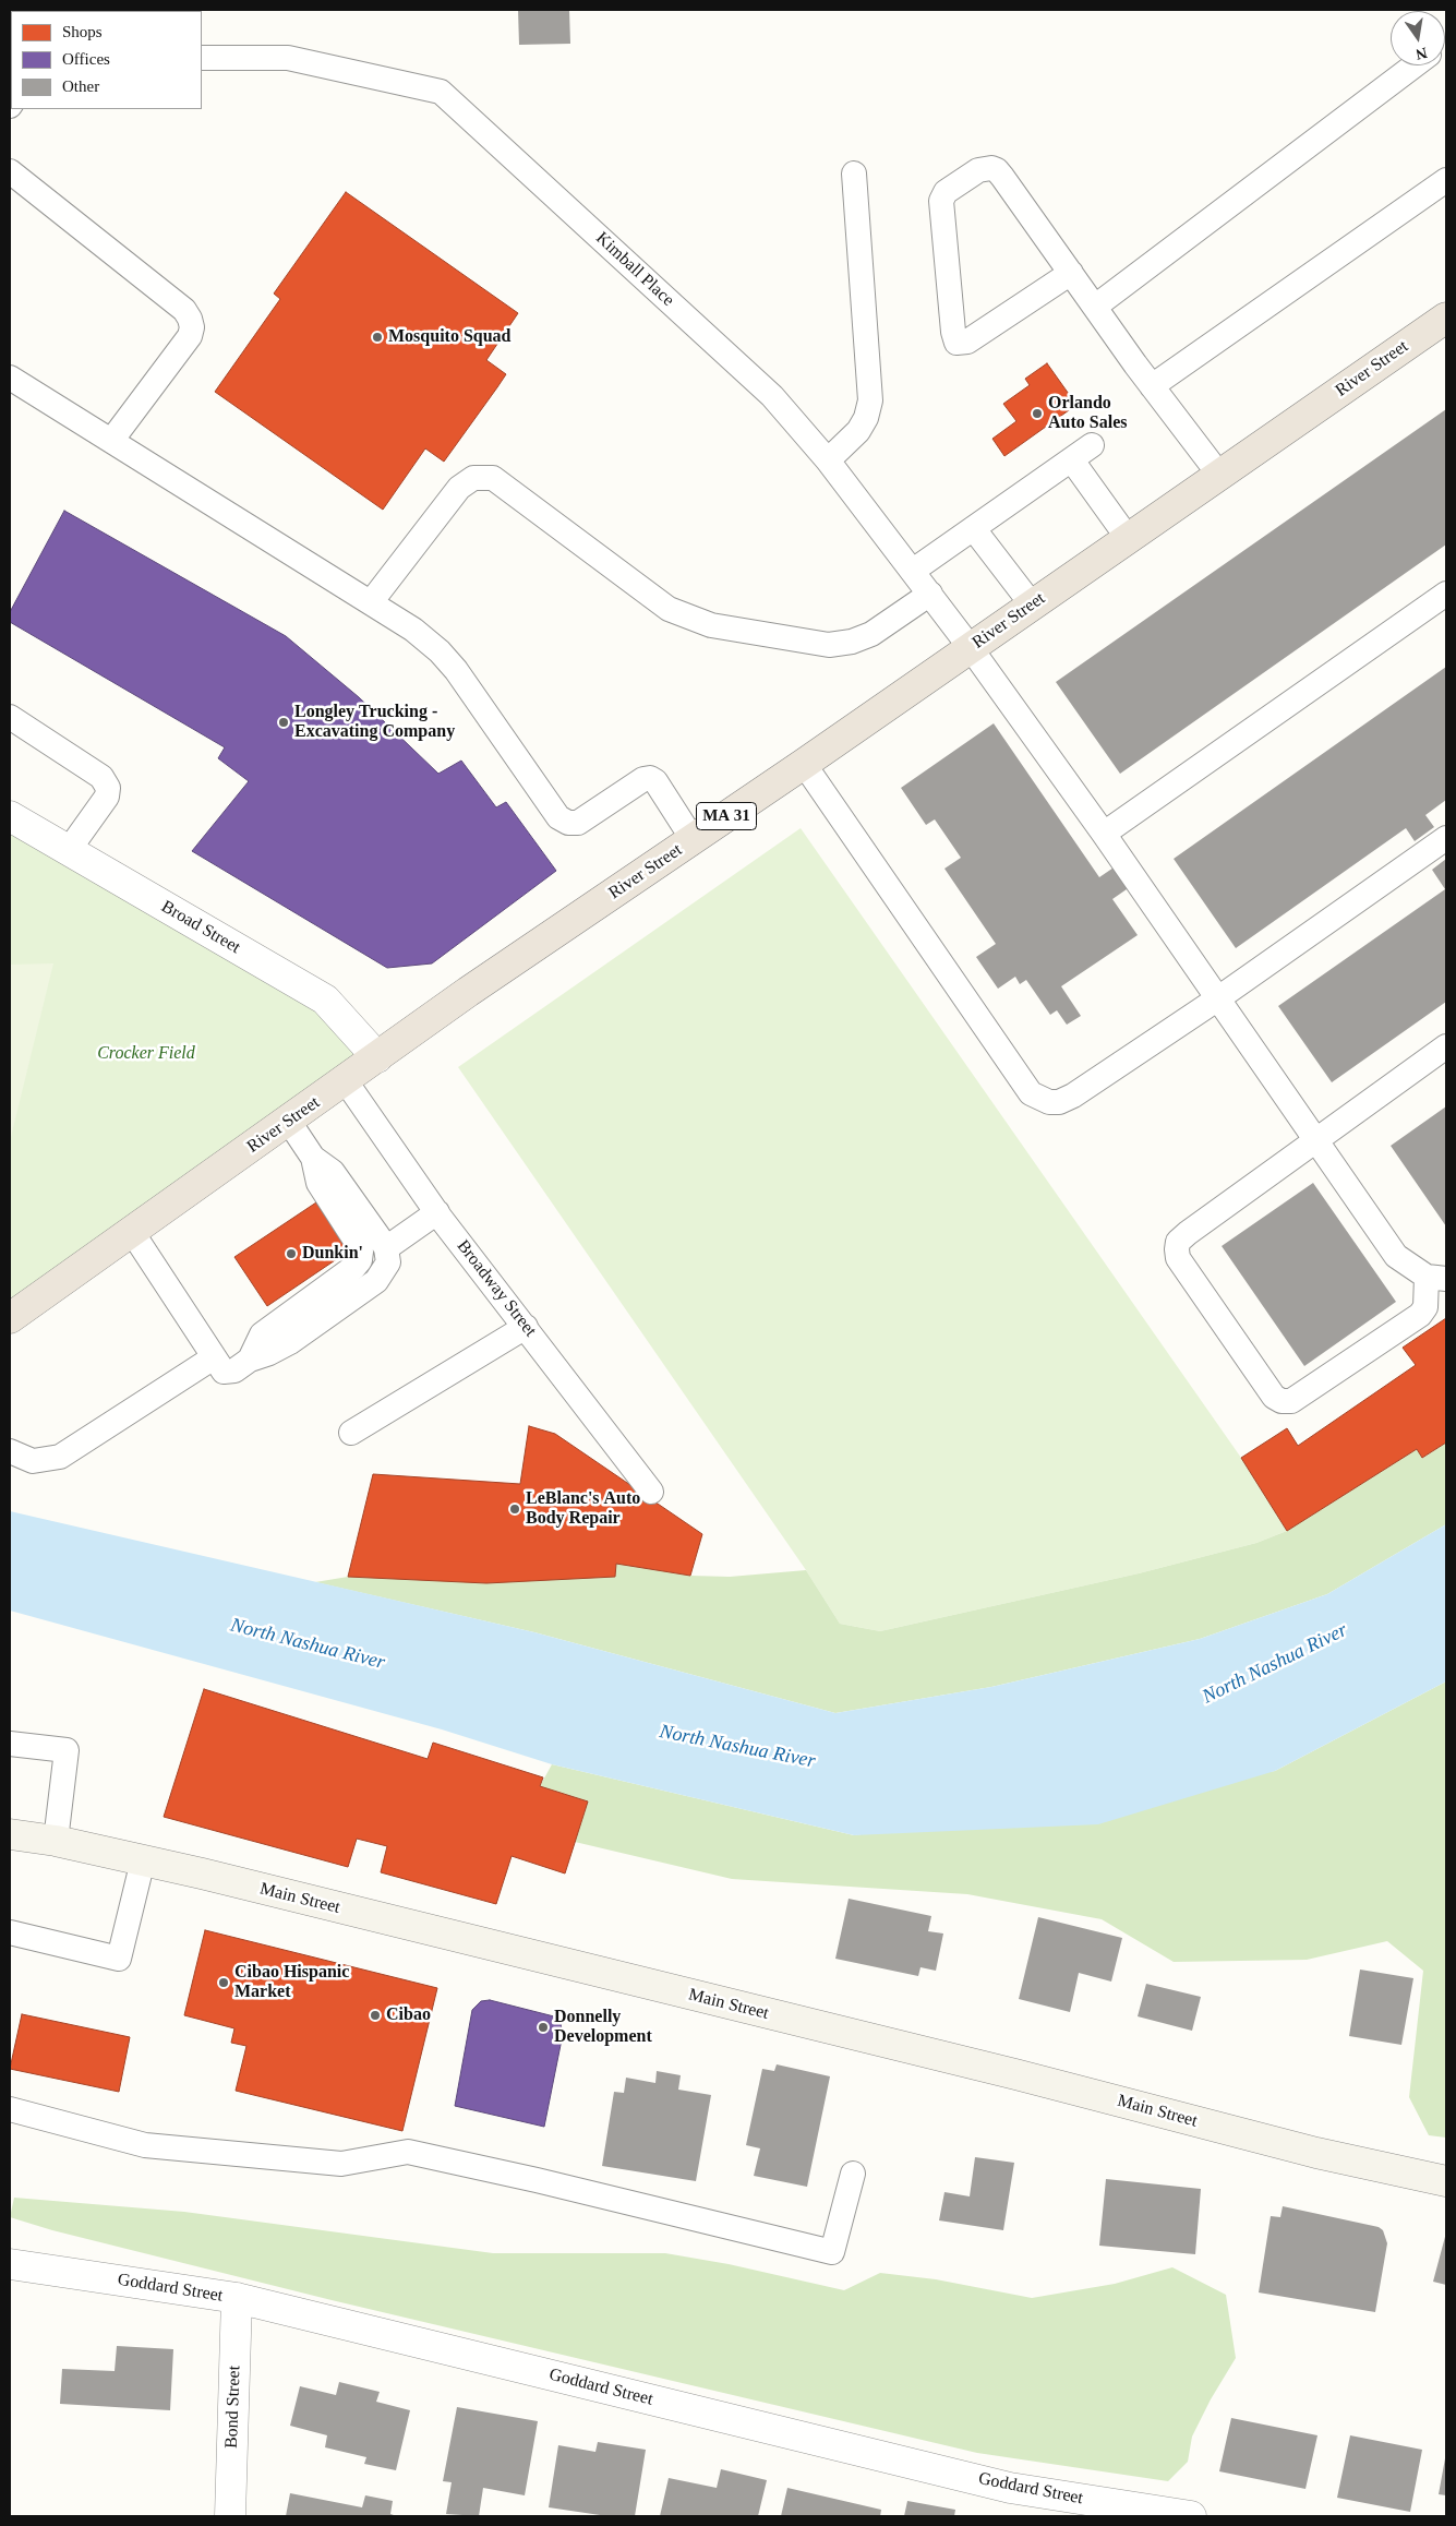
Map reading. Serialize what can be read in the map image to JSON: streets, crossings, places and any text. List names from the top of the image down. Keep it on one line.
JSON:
{"streets":{"highway":["River Street","MA 31"],"main road":["Main Street"],"street":["Broad Street","Goddard Street","Bond Street"],"lane":["Kimball Place","Broadway Street"]},"crossings":[["Kimball Place","River Street"],["River Street","Broad Street"],["River Street","Broadway Street"],["Goddard Street","Bond Street"]],"water":["North Nashua River"],"parks":["Crocker Field"],"places":["Mosquito Squad","Orlando Auto Sales","Longley Trucking - Excavating Company","Dunkin'","LeBlanc's Auto Body Repair","Cibao Hispanic Market","Cibao","Donnelly Development"],"legend":["Shops","Offices","Other"],"north":"bottom"}
